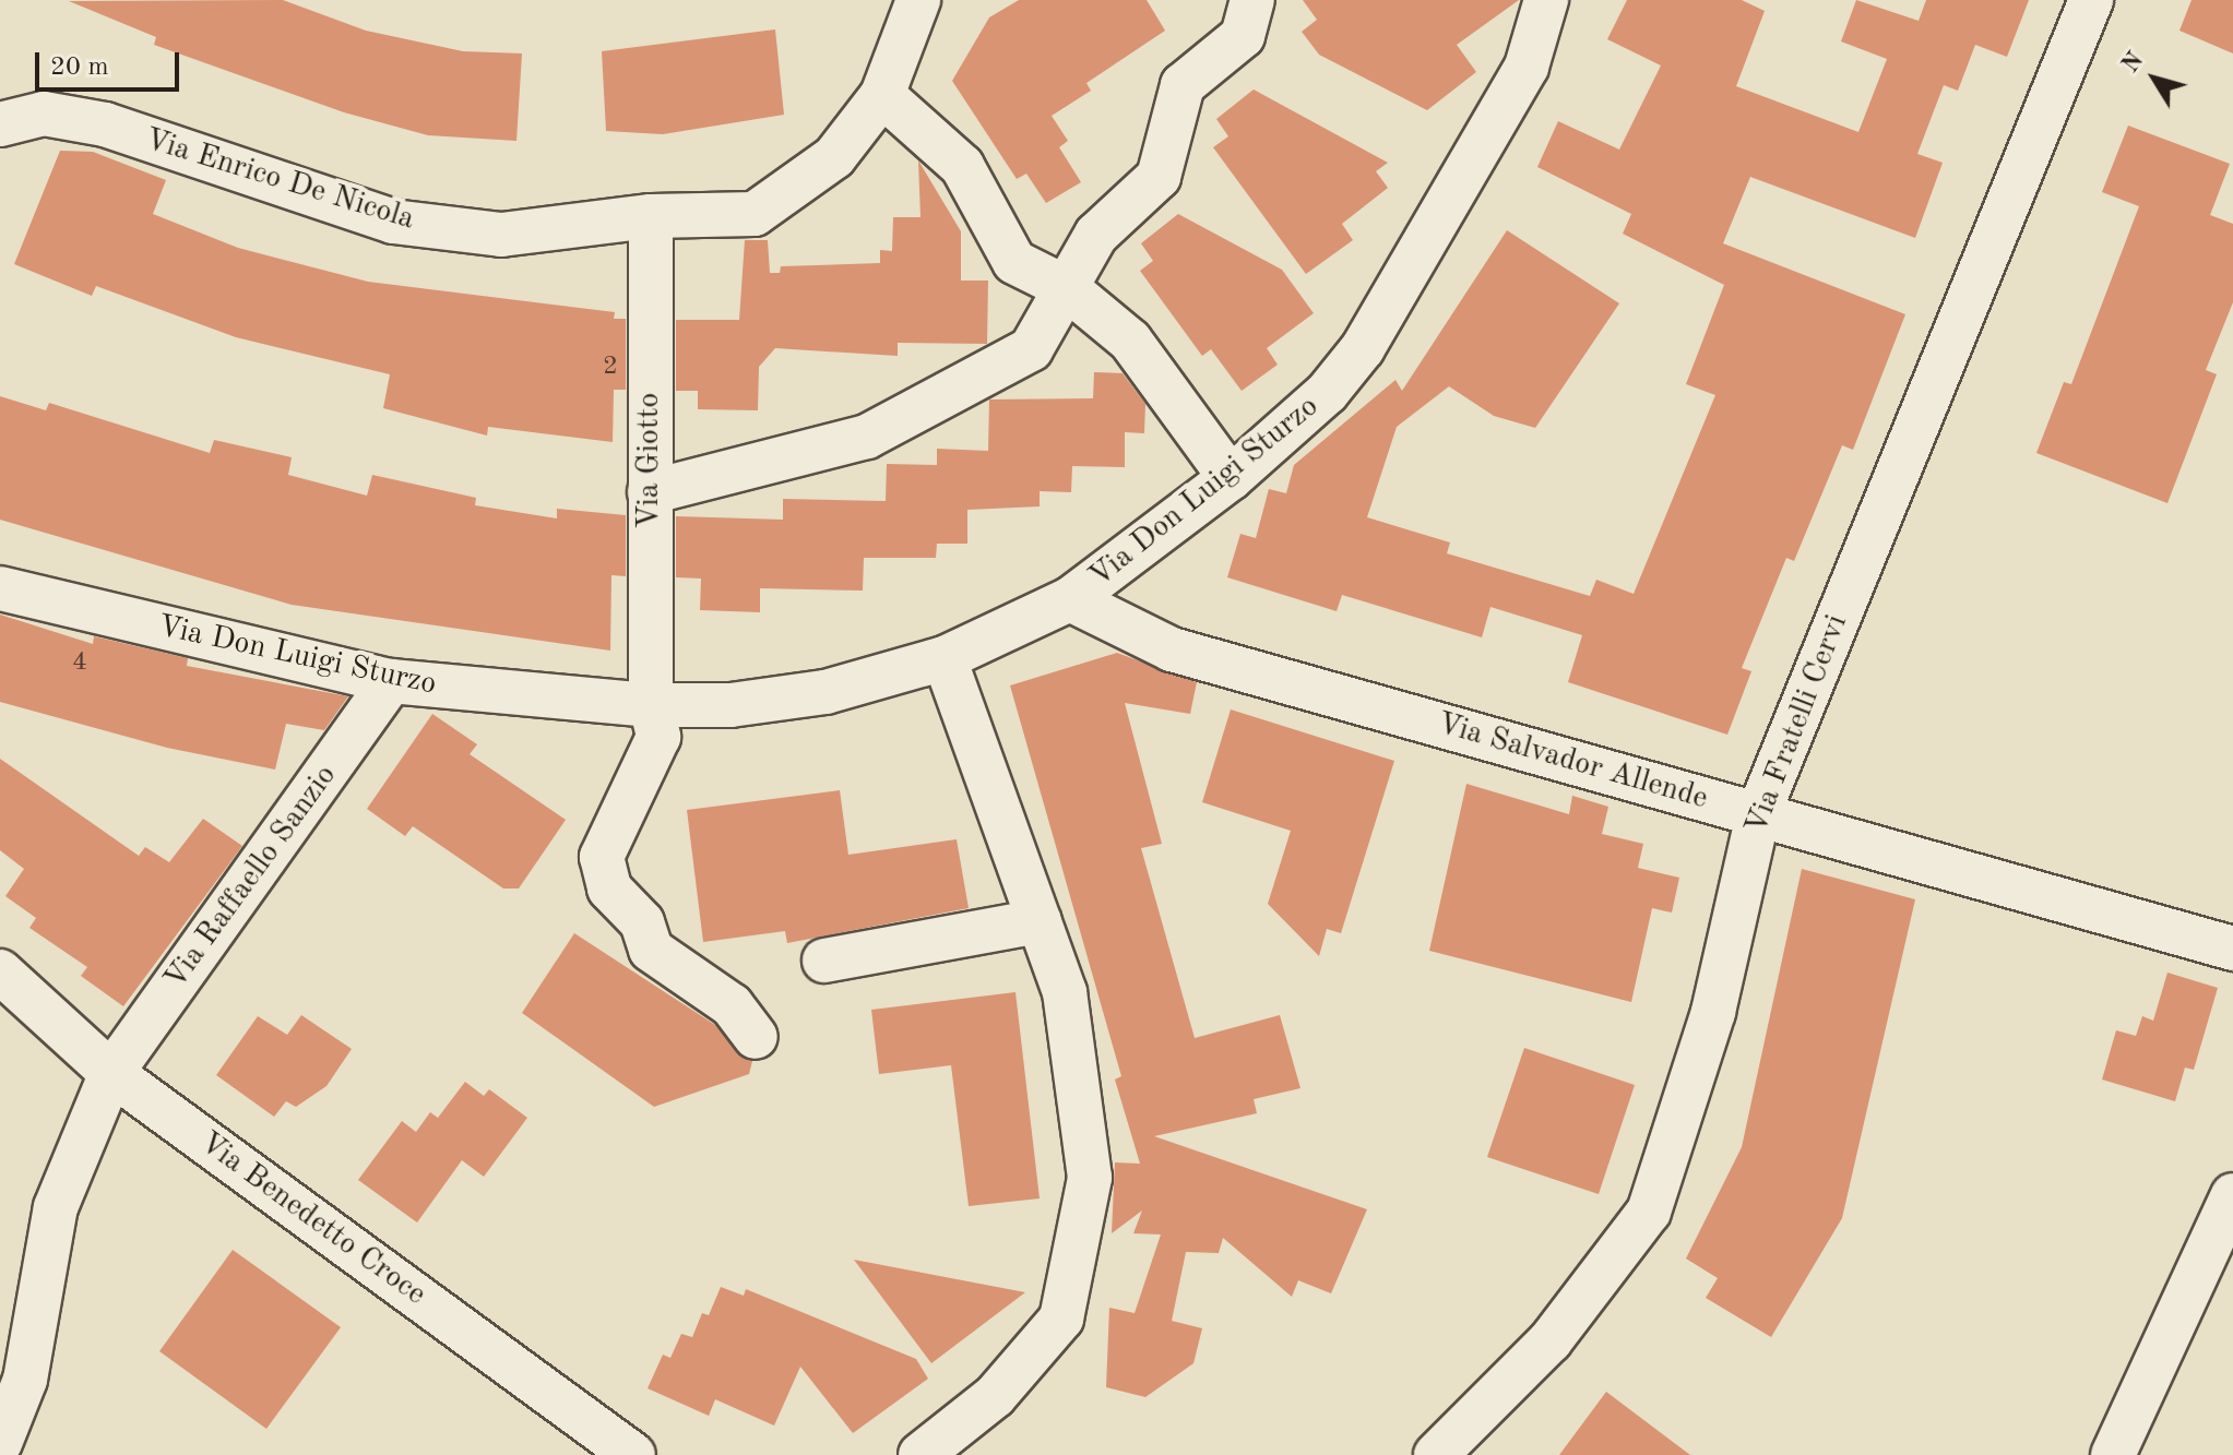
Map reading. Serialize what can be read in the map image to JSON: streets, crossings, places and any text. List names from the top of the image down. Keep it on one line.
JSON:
{"streets":{"street":["Via Enrico De Nicola","Via Giotto","Via Don Luigi Sturzo","Via Fratelli Cervi","Via Salvador Allende","Via Raffaello Sanzio","Via Benedetto Croce"]},"crossings":[["Via Enrico De Nicola","Via Giotto"],["Via Giotto","Via Don Luigi Sturzo"],["Via Don Luigi Sturzo","Via Salvador Allende"],["Via Don Luigi Sturzo","Via Raffaello Sanzio"],["Via Fratelli Cervi","Via Salvador Allende"],["Via Raffaello Sanzio","Via Benedetto Croce"]],"house_numbers":["2","4"],"scale_bar":"20 m","north":"top left"}
